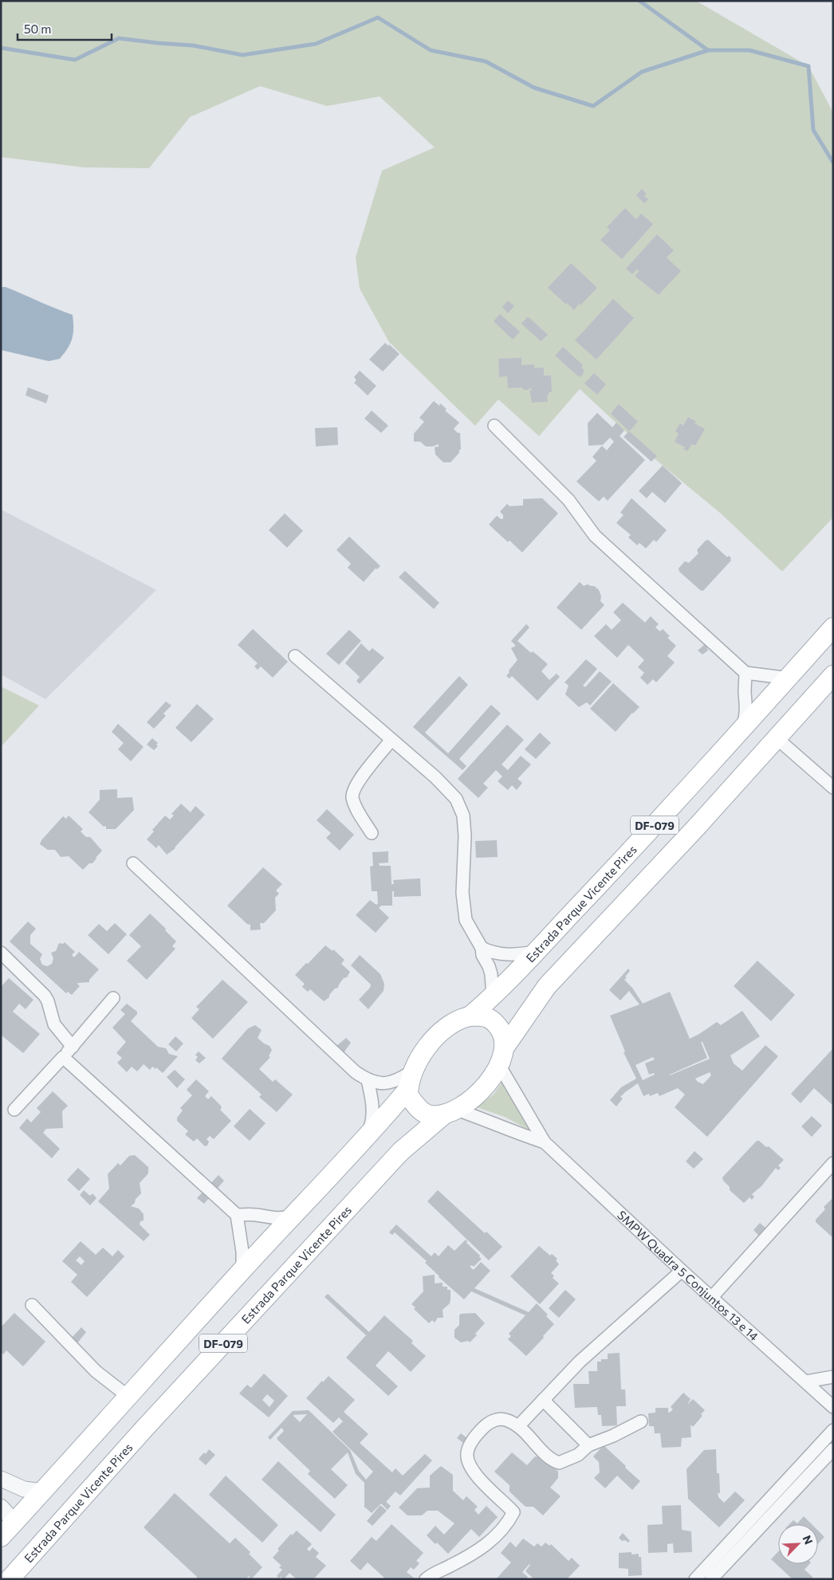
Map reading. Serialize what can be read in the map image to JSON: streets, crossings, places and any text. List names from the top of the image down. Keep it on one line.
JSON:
{"streets":{"main road":["DF-079","Estrada Parque Vicente Pires"],"street":["SMPW Quadra 5 Conjuntos 13 e 14"]},"crossings":[["DF-079","Estrada Parque Vicente Pires"],["DF-079","SMPW Quadra 5 Conjuntos 13 e 14"],["Estrada Parque Vicente Pires","SMPW Quadra 5 Conjuntos 13 e 14"]],"scale_bar":"50 m","north":"top right"}
